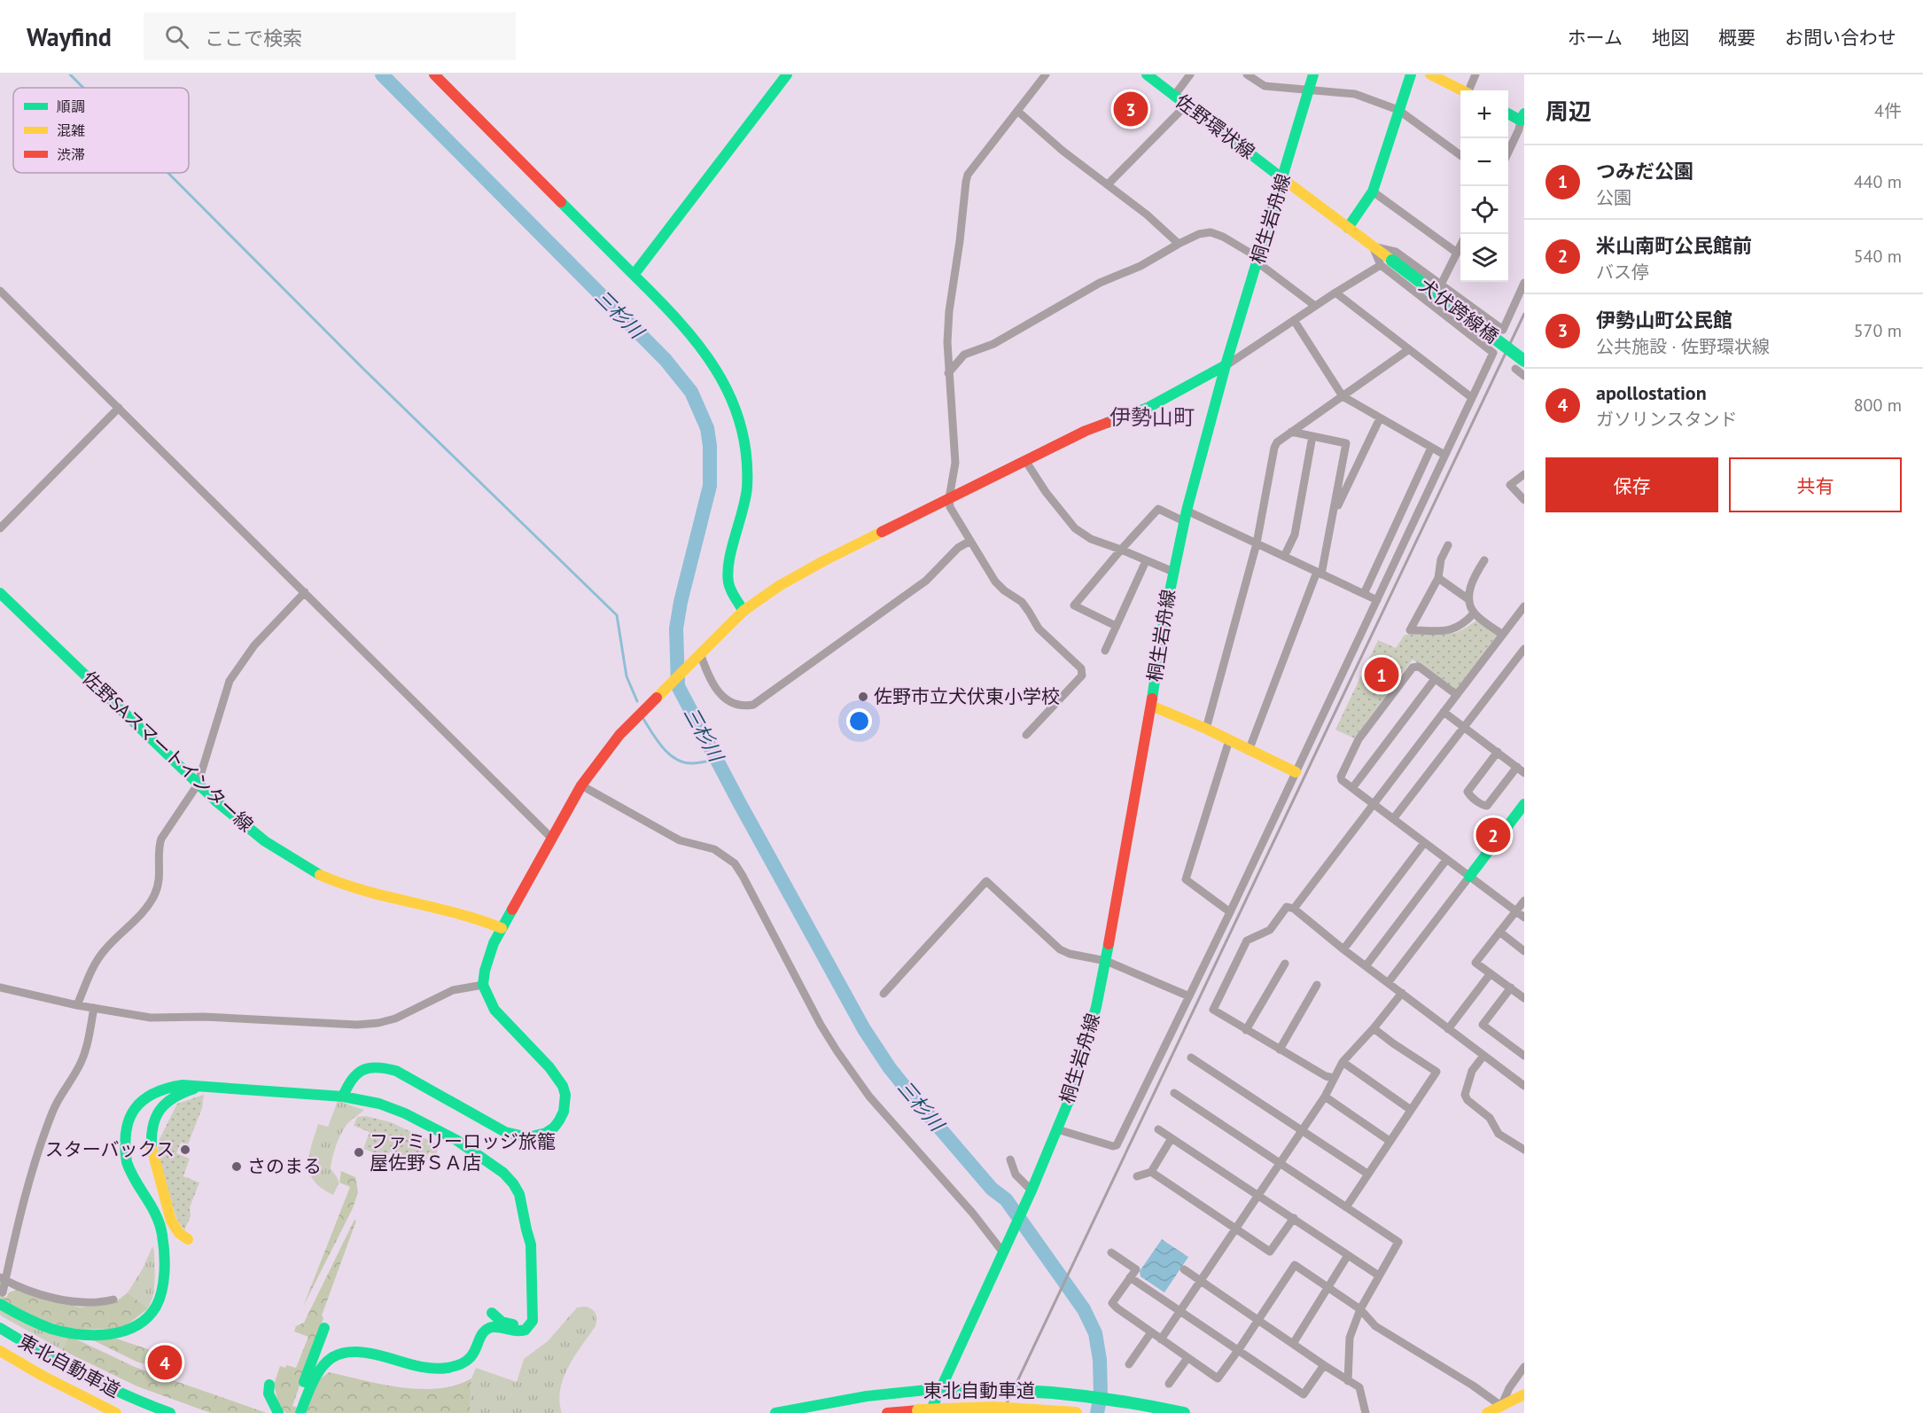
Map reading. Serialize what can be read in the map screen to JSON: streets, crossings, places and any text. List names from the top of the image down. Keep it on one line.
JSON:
{"streets":{"main road":["佐野環状線","桐生岩舟線","犬伏跨線橋","佐野SAスマートインター線","東北自動車道"]},"crossings":[["佐野環状線","桐生岩舟線"],["佐野環状線","犬伏跨線橋"]],"districts":["伊勢山町"],"water":["三杉川"],"places":["佐野市立犬伏東小学校","スターバックス","ファミリーロッジ旅籠 屋佐野ＳＡ店","さのまる"],"legend":["順調","混雑","渋滞"],"page":{"header":"Wayfind","search":"ここで検索","nav":["ホーム","地図","概要","お問い合わせ"],"heading":["周辺","4件"],"pins":["3","1","2","4"],"map_buttons":["+","−"],"list":[{"mark":"1","name":"つみだ公園","note":"公園","value":"440 m"},{"mark":"2","name":"米山南町公民館前","note":"バス停","value":"540 m"},{"mark":"3","name":"伊勢山町公民館","note":"公共施設 · 佐野環状線","value":"570 m"},{"mark":"4","name":"apollostation","note":"ガソリンスタンド","value":"800 m"}],"buttons":["保存","共有"]}}
